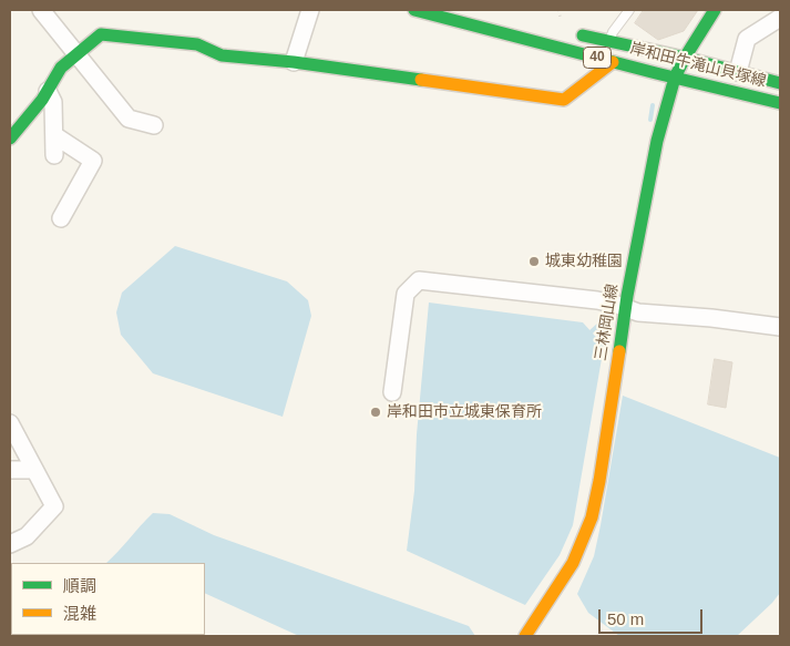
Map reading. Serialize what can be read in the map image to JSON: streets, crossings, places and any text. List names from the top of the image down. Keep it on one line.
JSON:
{"streets":{"main road":["40","岸和田牛滝山貝塚線","三林岡山線"]},"crossings":[["岸和田牛滝山貝塚線","三林岡山線"]],"places":["城東幼稚園","岸和田市立城東保育所"],"legend":["順調","混雑"],"scale_bar":"50 m"}
